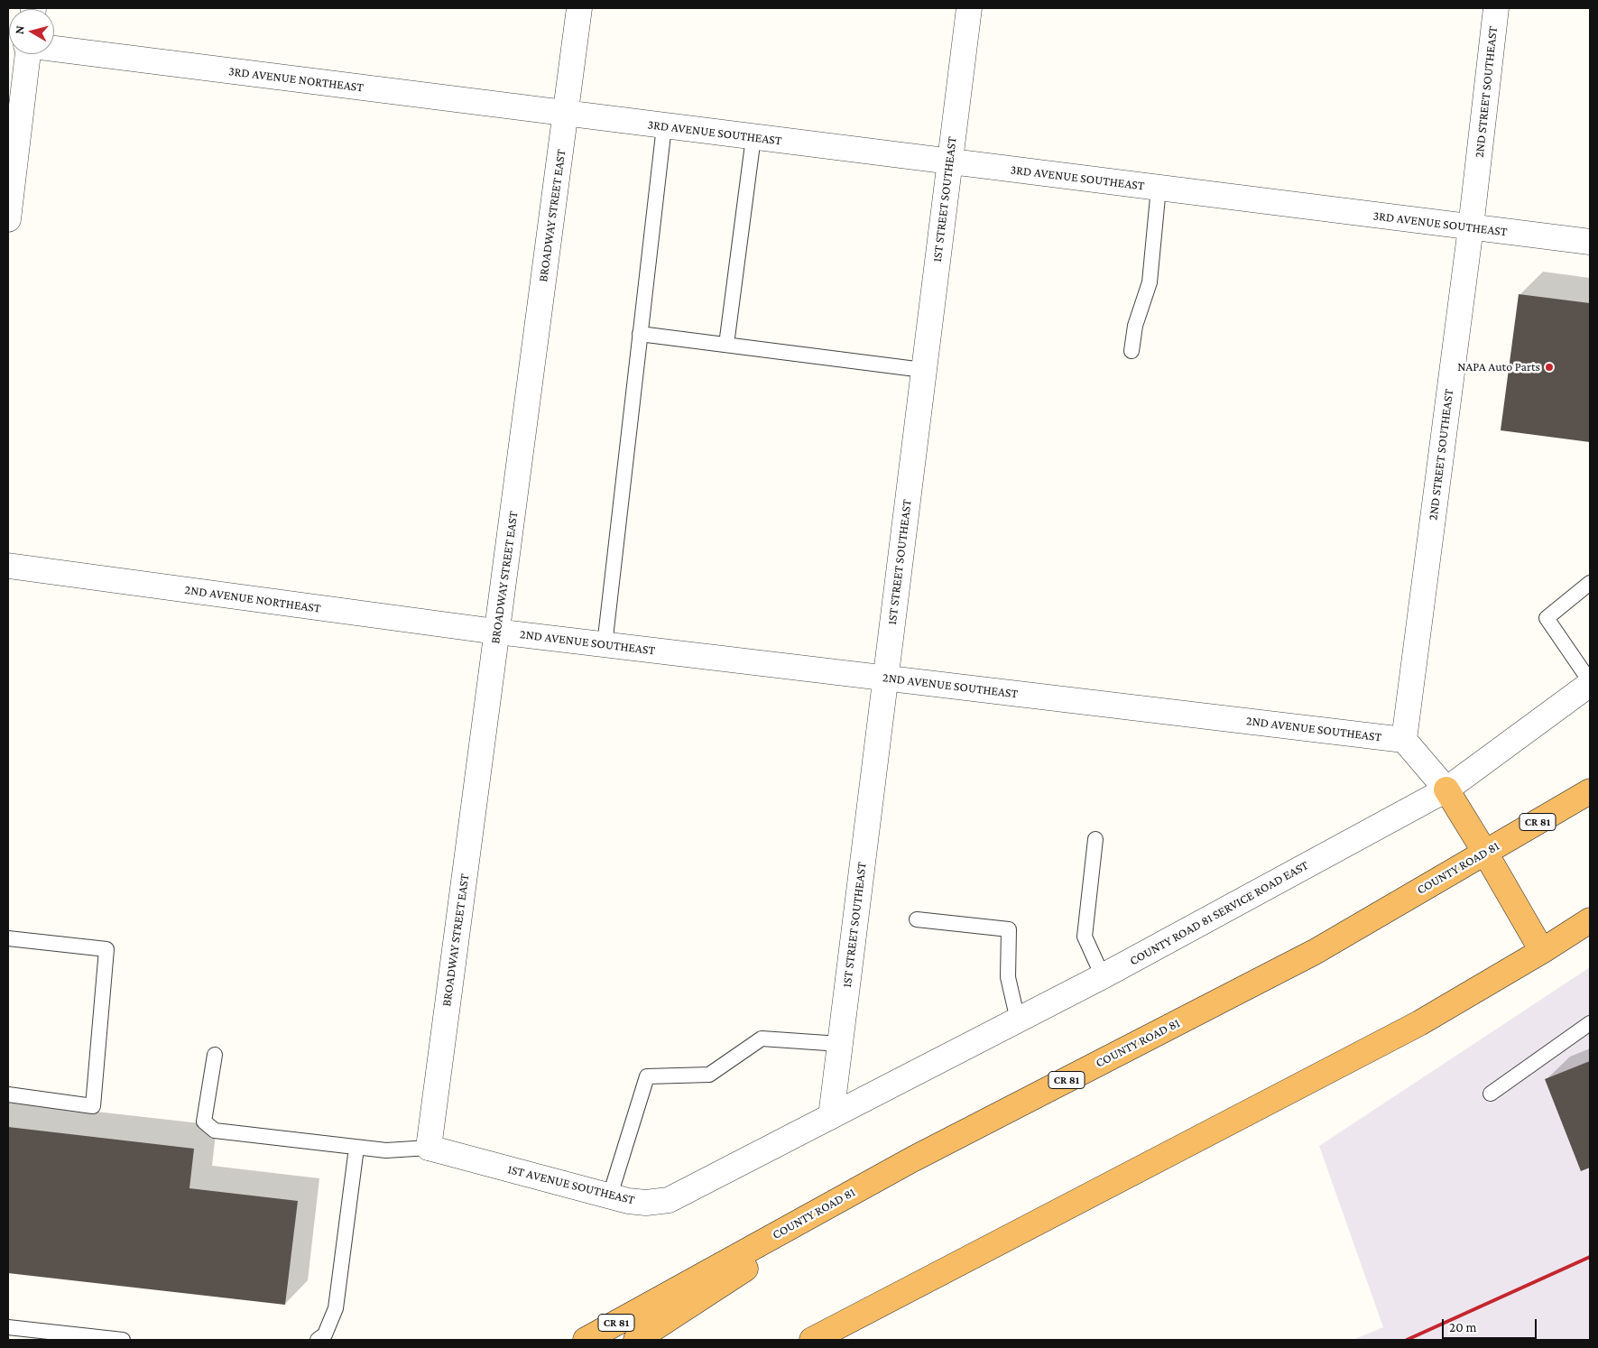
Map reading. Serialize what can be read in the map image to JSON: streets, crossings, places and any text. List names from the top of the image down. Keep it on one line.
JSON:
{"streets":{"highway":["CR 81","COUNTY ROAD 81"],"street":["3RD AVENUE NORTHEAST","2ND STREET SOUTHEAST","3RD AVENUE SOUTHEAST","1ST STREET SOUTHEAST","BROADWAY STREET EAST","2ND AVENUE NORTHEAST","2ND AVENUE SOUTHEAST","COUNTY ROAD 81 SERVICE ROAD EAST","1ST AVENUE SOUTHEAST"]},"crossings":[["3RD AVENUE NORTHEAST","3RD AVENUE SOUTHEAST"],["3RD AVENUE NORTHEAST","BROADWAY STREET EAST"],["2ND STREET SOUTHEAST","3RD AVENUE SOUTHEAST"],["2ND STREET SOUTHEAST","2ND AVENUE SOUTHEAST"],["3RD AVENUE SOUTHEAST","1ST STREET SOUTHEAST"],["3RD AVENUE SOUTHEAST","BROADWAY STREET EAST"],["1ST STREET SOUTHEAST","2ND AVENUE SOUTHEAST"],["1ST STREET SOUTHEAST","COUNTY ROAD 81 SERVICE ROAD EAST"],["1ST STREET SOUTHEAST","1ST AVENUE SOUTHEAST"],["BROADWAY STREET EAST","2ND AVENUE NORTHEAST"],["BROADWAY STREET EAST","2ND AVENUE SOUTHEAST"],["BROADWAY STREET EAST","1ST AVENUE SOUTHEAST"],["2ND AVENUE NORTHEAST","2ND AVENUE SOUTHEAST"],["COUNTY ROAD 81 SERVICE ROAD EAST","1ST AVENUE SOUTHEAST"]],"places":["NAPA Auto Parts"],"scale_bar":"20 m","north":"left"}
